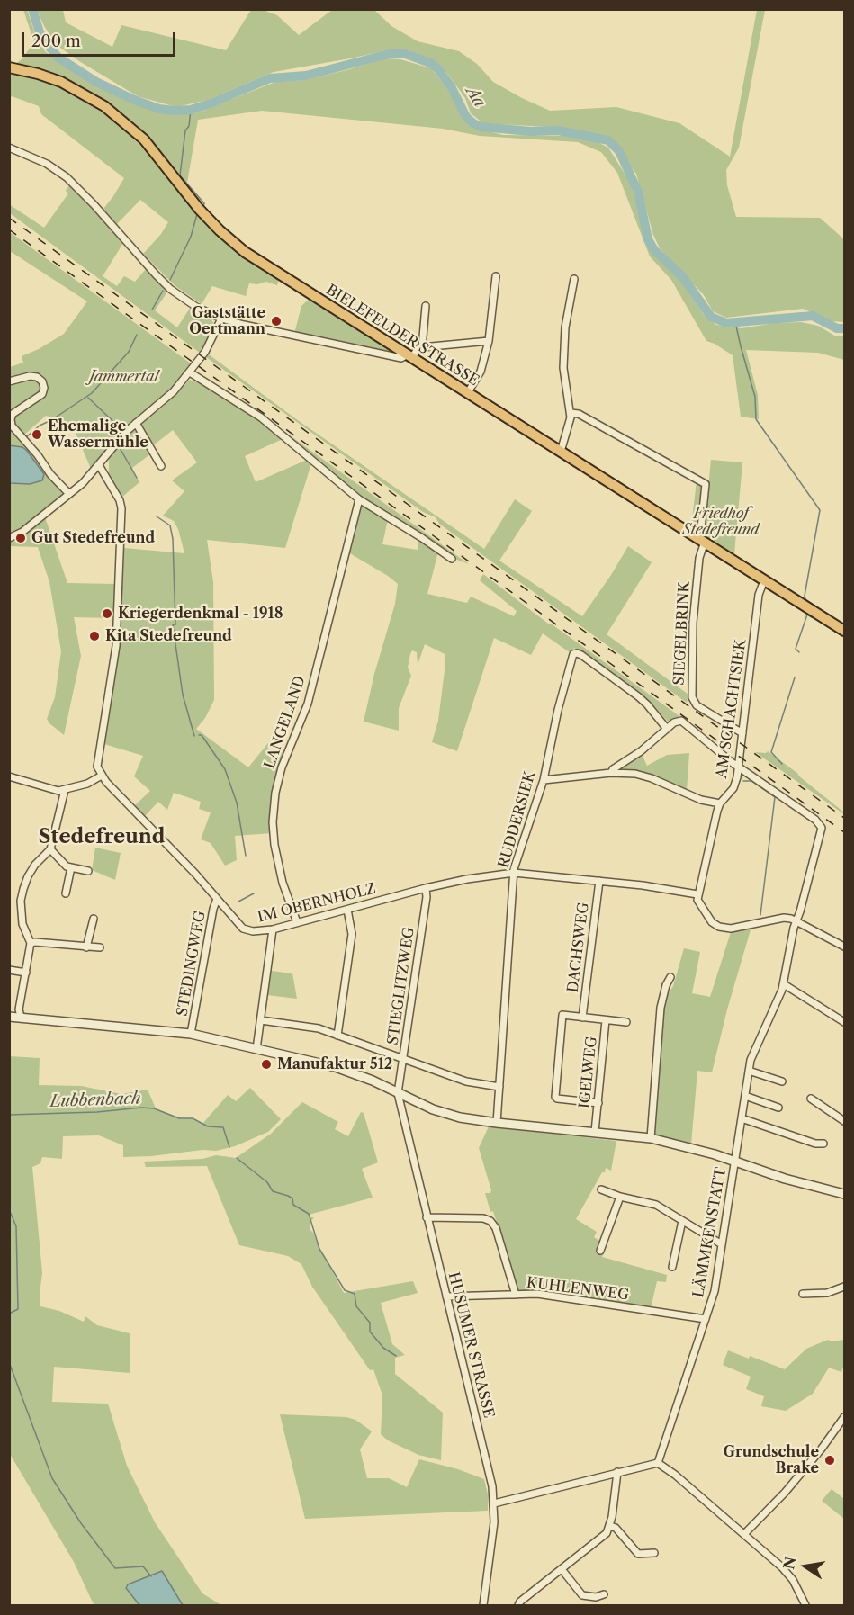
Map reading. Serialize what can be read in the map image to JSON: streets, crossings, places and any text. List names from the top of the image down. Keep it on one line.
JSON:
{"streets":{"main road":["BIELEFELDER STRASSE"],"street":["SIEGELBRINK","AM SCHACHTSIEK","LANGELAND","RUDDERSIEK","IM OBERNHOLZ","DACHSWEG","STEDINGWEG","STIEGLITZWEG","IGELWEG","LÄMMKENSTATT","KUHLENWEG","HUSUMER STRASSE"]},"crossings":[["BIELEFELDER STRASSE","SIEGELBRINK"],["BIELEFELDER STRASSE","AM SCHACHTSIEK"],["SIEGELBRINK","AM SCHACHTSIEK"],["AM SCHACHTSIEK","IM OBERNHOLZ"],["AM SCHACHTSIEK","LÄMMKENSTATT"],["LANGELAND","IM OBERNHOLZ"],["RUDDERSIEK","IM OBERNHOLZ"],["IM OBERNHOLZ","DACHSWEG"],["IM OBERNHOLZ","STEDINGWEG"],["IM OBERNHOLZ","STIEGLITZWEG"],["STIEGLITZWEG","HUSUMER STRASSE"],["LÄMMKENSTATT","KUHLENWEG"],["KUHLENWEG","HUSUMER STRASSE"]],"districts":["Stedefreund"],"water":["Aa","Lubbenbach"],"parks":["Jammertal","Friedhof Stedefreund"],"places":["Gaststätte Oertmann","Ehemalige Wassermühle","Gut Stedefreund","Kriegerdenkmal - 1918","Kita Stedefreund","Manufaktur 512","Grundschule Brake"],"scale_bar":"200 m","north":"left"}
